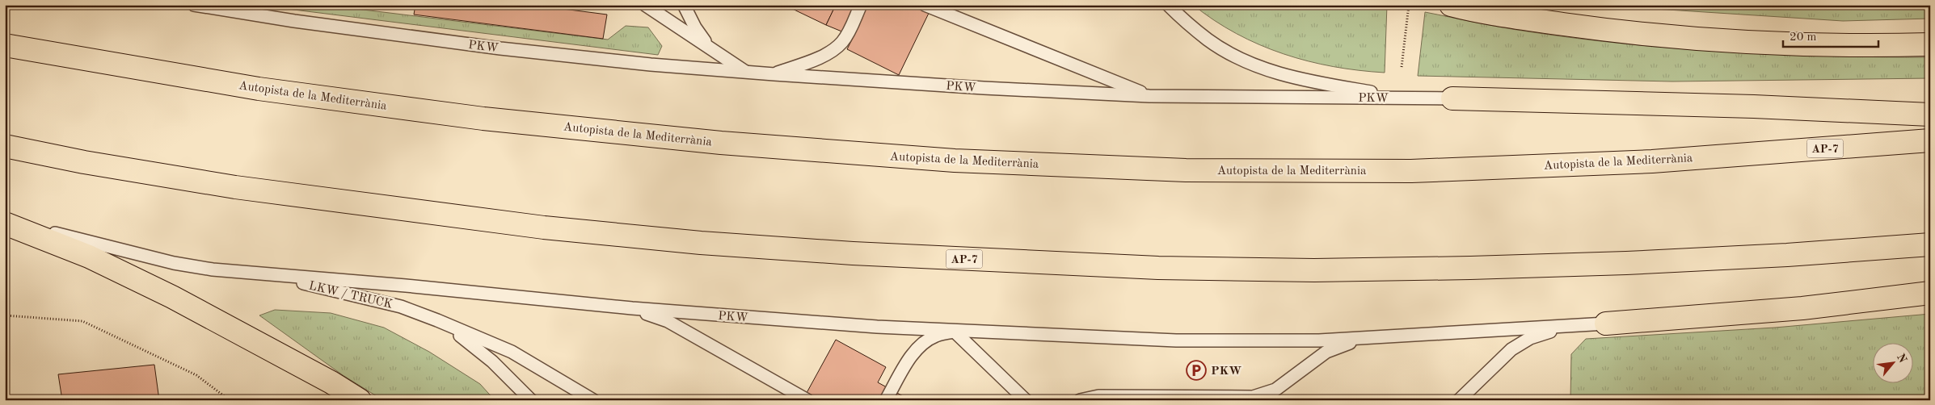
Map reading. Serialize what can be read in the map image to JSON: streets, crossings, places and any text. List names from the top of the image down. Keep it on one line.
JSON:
{"streets":{"highway":["Autopista de la Mediterrània","AP-7"],"lane":["PKW","LKW / TRUCK"]},"crossings":[["PKW","LKW / TRUCK"]],"places":{"parking":["PKW"]},"scale_bar":"20 m","north":"top right"}
